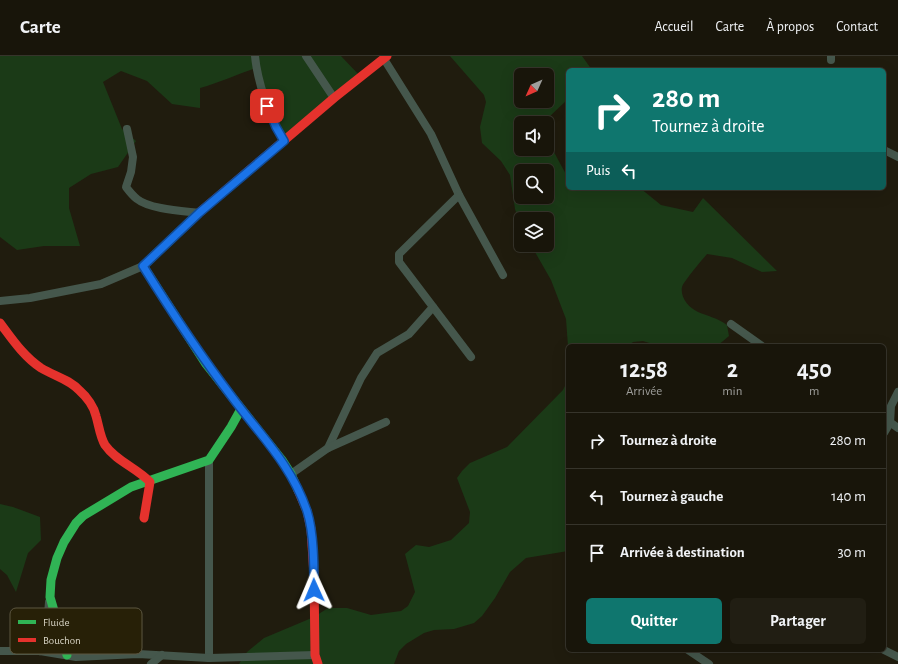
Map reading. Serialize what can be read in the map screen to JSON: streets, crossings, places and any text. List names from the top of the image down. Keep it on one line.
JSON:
{"legend":["Fluide","Bouchon"],"north":"bottom left","page":{"header":"Carte","nav":["Accueil","Carte","À propos","Contact"],"turn":["280 m","Tournez à droite"],"then":"Puis","eta":["12:58","Arrivée","2","min","450","m"],"list":[{"name":"Tournez à droite","value":"280 m"},{"name":"Tournez à gauche","value":"140 m"},{"name":"Arrivée à destination","value":"30 m"}],"buttons":["Quitter","Partager"]}}
